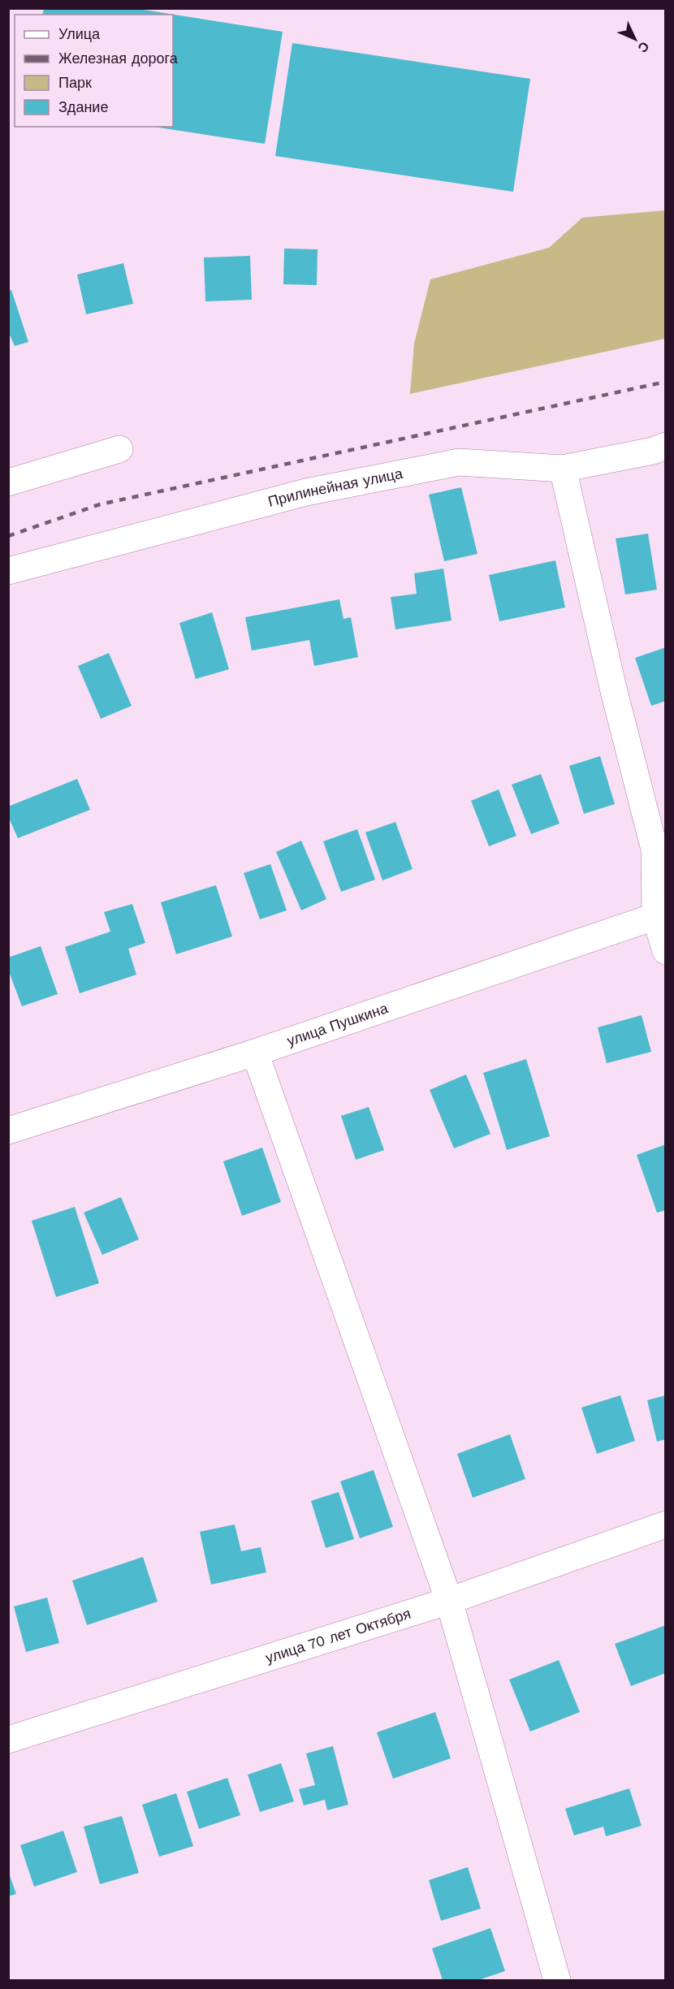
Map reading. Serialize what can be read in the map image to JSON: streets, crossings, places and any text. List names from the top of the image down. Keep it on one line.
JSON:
{"streets":{"street":["Прилинейная улица","улица Пушкина","улица 70 лет Октября"]},"legend":["Улица","Железная дорога","Парк","Здание"],"north":"bottom right"}
